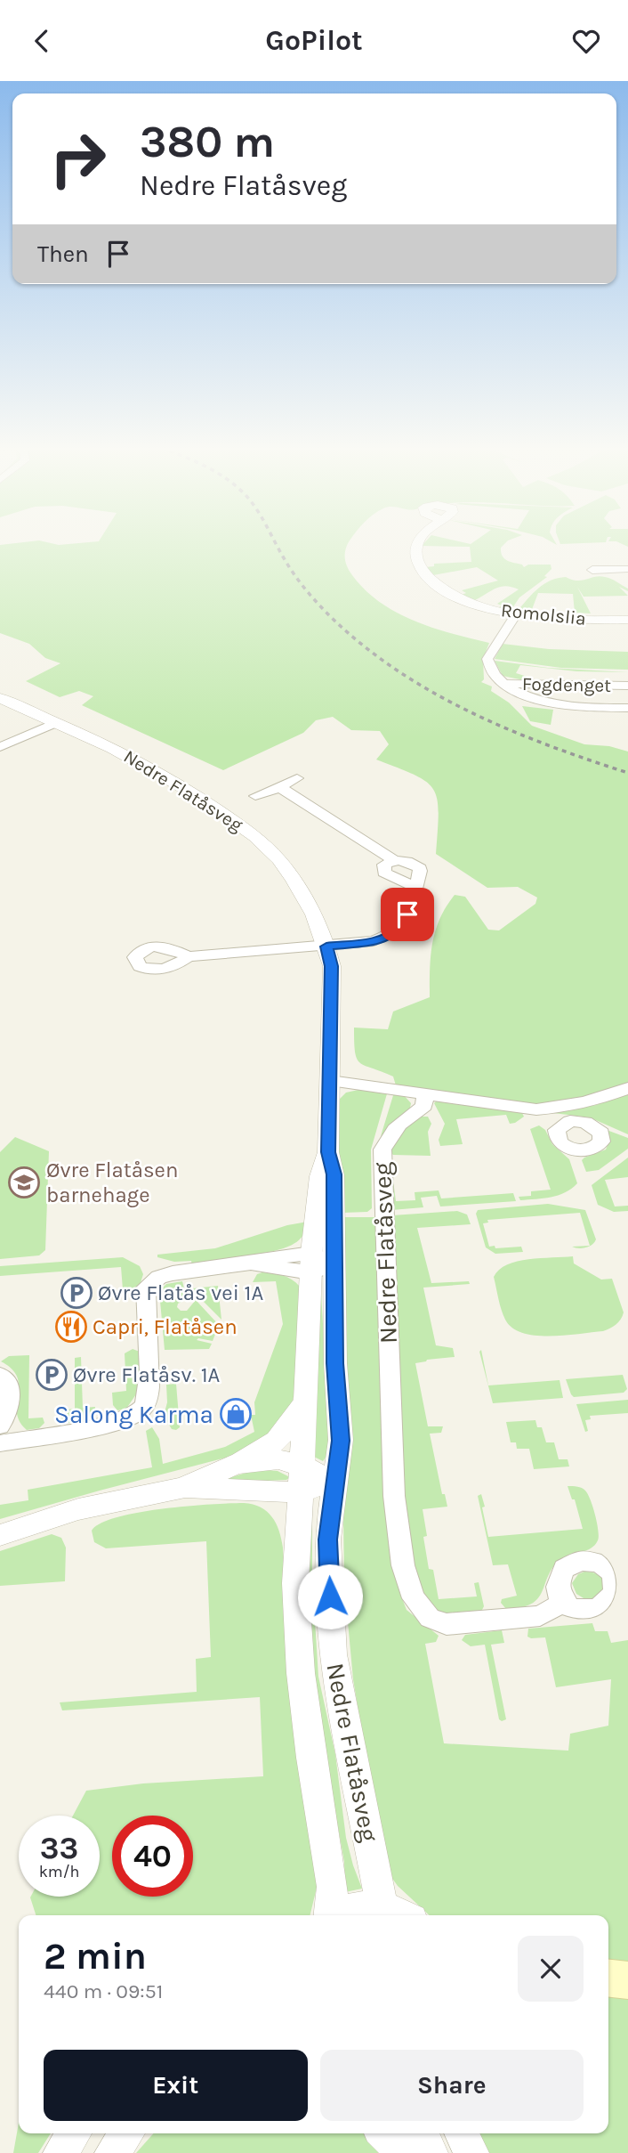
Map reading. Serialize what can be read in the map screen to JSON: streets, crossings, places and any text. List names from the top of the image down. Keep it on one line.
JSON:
{"streets":{"street":["Romolslia","Fogdenget","Nedre Flatåsveg"]},"crossings":[["Romolslia","Fogdenget"]],"places":{"school or university":["Øvre Flatåsen barnehage"],"parking":["Øvre Flatås vei 1A","Øvre Flatåsv. 1A"],"restaurant":["Capri, Flatåsen"],"shop":["Salong Karma"]},"page":{"header":"GoPilot","turn":["380 m","Nedre Flatåsveg"],"then":"Then","speed":"33 km/h","limit":"40","heading":["2 min","440 m · 09:51"],"buttons":["Exit","Share"]}}
